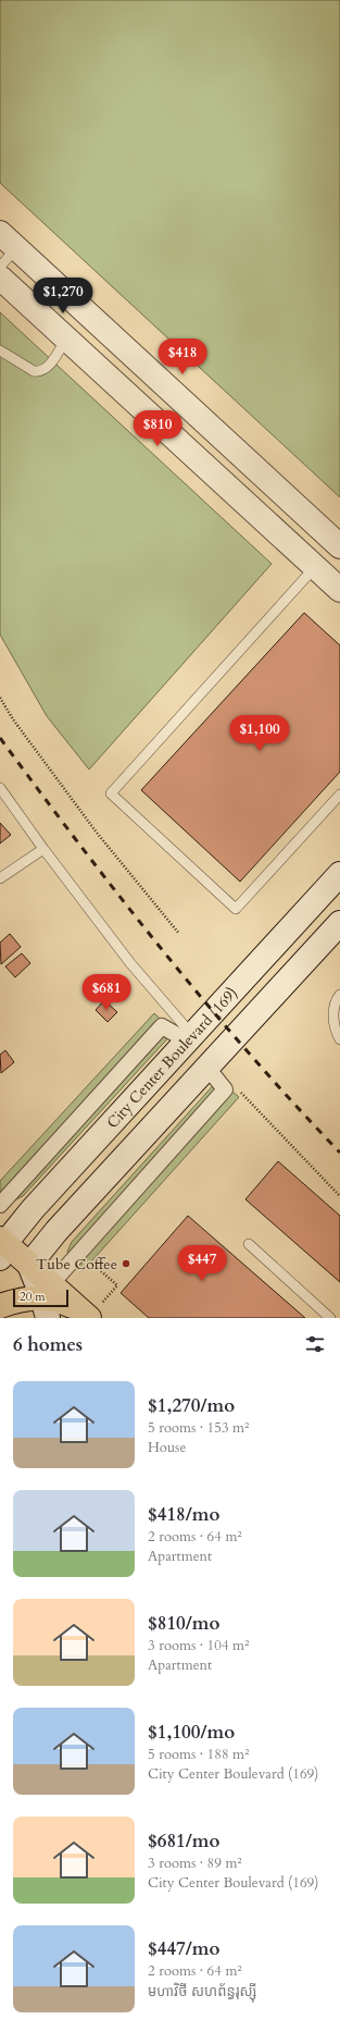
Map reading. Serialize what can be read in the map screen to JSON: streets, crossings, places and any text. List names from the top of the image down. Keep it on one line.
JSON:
{"streets":{"street":["City Center Boulevard (169)"]},"places":["Tube Coffee"],"scale_bar":"20 m","page":{"price":["$1,270","$418","$810","$1,100","$681","$447"],"scale":"20 m","heading":"6 homes","list":[{"name":"$1,270/mo","note":"5 rooms · 153 m² · House"},{"name":"$418/mo","note":"2 rooms · 64 m² · Apartment"},{"name":"$810/mo","note":"3 rooms · 104 m² · Apartment"},{"name":"$1,100/mo","note":"5 rooms · 188 m² · City Center Boulevard (169)"},{"name":"$681/mo","note":"3 rooms · 89 m² · City Center Boulevard (169)"},{"name":"$447/mo","note":"2 rooms · 64 m² · មហាវិថី សហព័ន្ធរុស្ស៊ី"}]}}
